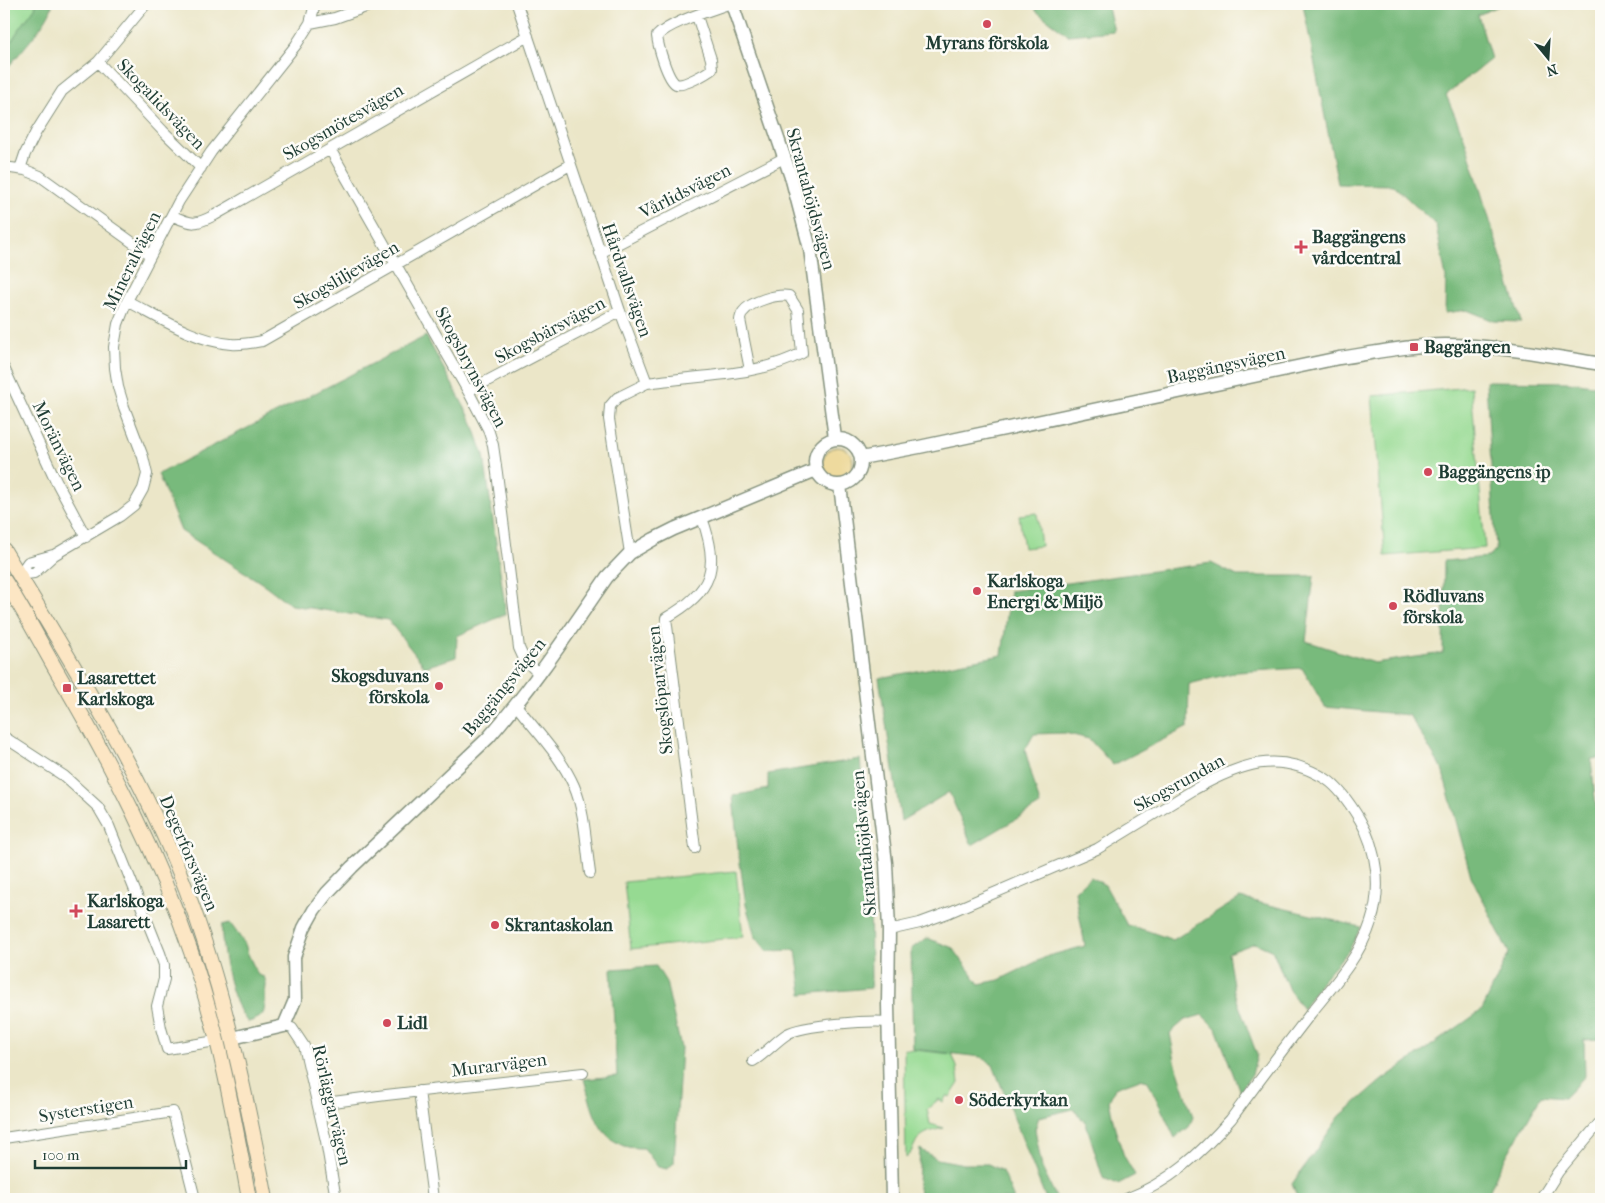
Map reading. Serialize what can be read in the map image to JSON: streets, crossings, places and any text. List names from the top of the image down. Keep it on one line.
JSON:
{"streets":{"main road":["Degerforsvägen"],"street":["Skogalidsvägen","Skogsmötesvägen","Vårlidsvägen","Skrantahöjdsvägen","Mineralvägen","Skogsliljevägen","Hårdvallsvägen","Skogsbärsvägen","Baggängsvägen","Skogsbrynsvägen","Moränvägen","Skogslöparvägen","Skogsrundan","Murarvägen","Rörläggarvägen","Systerstigen"]},"crossings":[["Skogalidsvägen","Mineralvägen"],["Skogsmötesvägen","Mineralvägen"],["Skogsmötesvägen","Hårdvallsvägen"],["Skogsmötesvägen","Skogsbrynsvägen"],["Vårlidsvägen","Skrantahöjdsvägen"],["Vårlidsvägen","Hårdvallsvägen"],["Skrantahöjdsvägen","Baggängsvägen"],["Skrantahöjdsvägen","Skogsrundan"],["Mineralvägen","Skogsliljevägen"],["Mineralvägen","Moränvägen"],["Mineralvägen","Degerforsvägen"],["Skogsliljevägen","Hårdvallsvägen"],["Skogsliljevägen","Skogsbrynsvägen"],["Hårdvallsvägen","Skogsbärsvägen"],["Skogsbärsvägen","Skogsbrynsvägen"],["Baggängsvägen","Skogsbrynsvägen"],["Baggängsvägen","Skogslöparvägen"],["Baggängsvägen","Rörläggarvägen"],["Murarvägen","Rörläggarvägen"]],"places":{"other":["Myrans förskola","Baggängens ip","Karlskoga Energi & Miljö","Rödluvans förskola","Skogsduvans förskola","Skrantaskolan","Lidl","Söderkyrkan"],"health":["Baggängens vårdcentral","Karlskoga Lasarett"],"transit":["Baggängen","Lasarettet Karlskoga"]},"scale_bar":"100 m","north":"bottom"}
